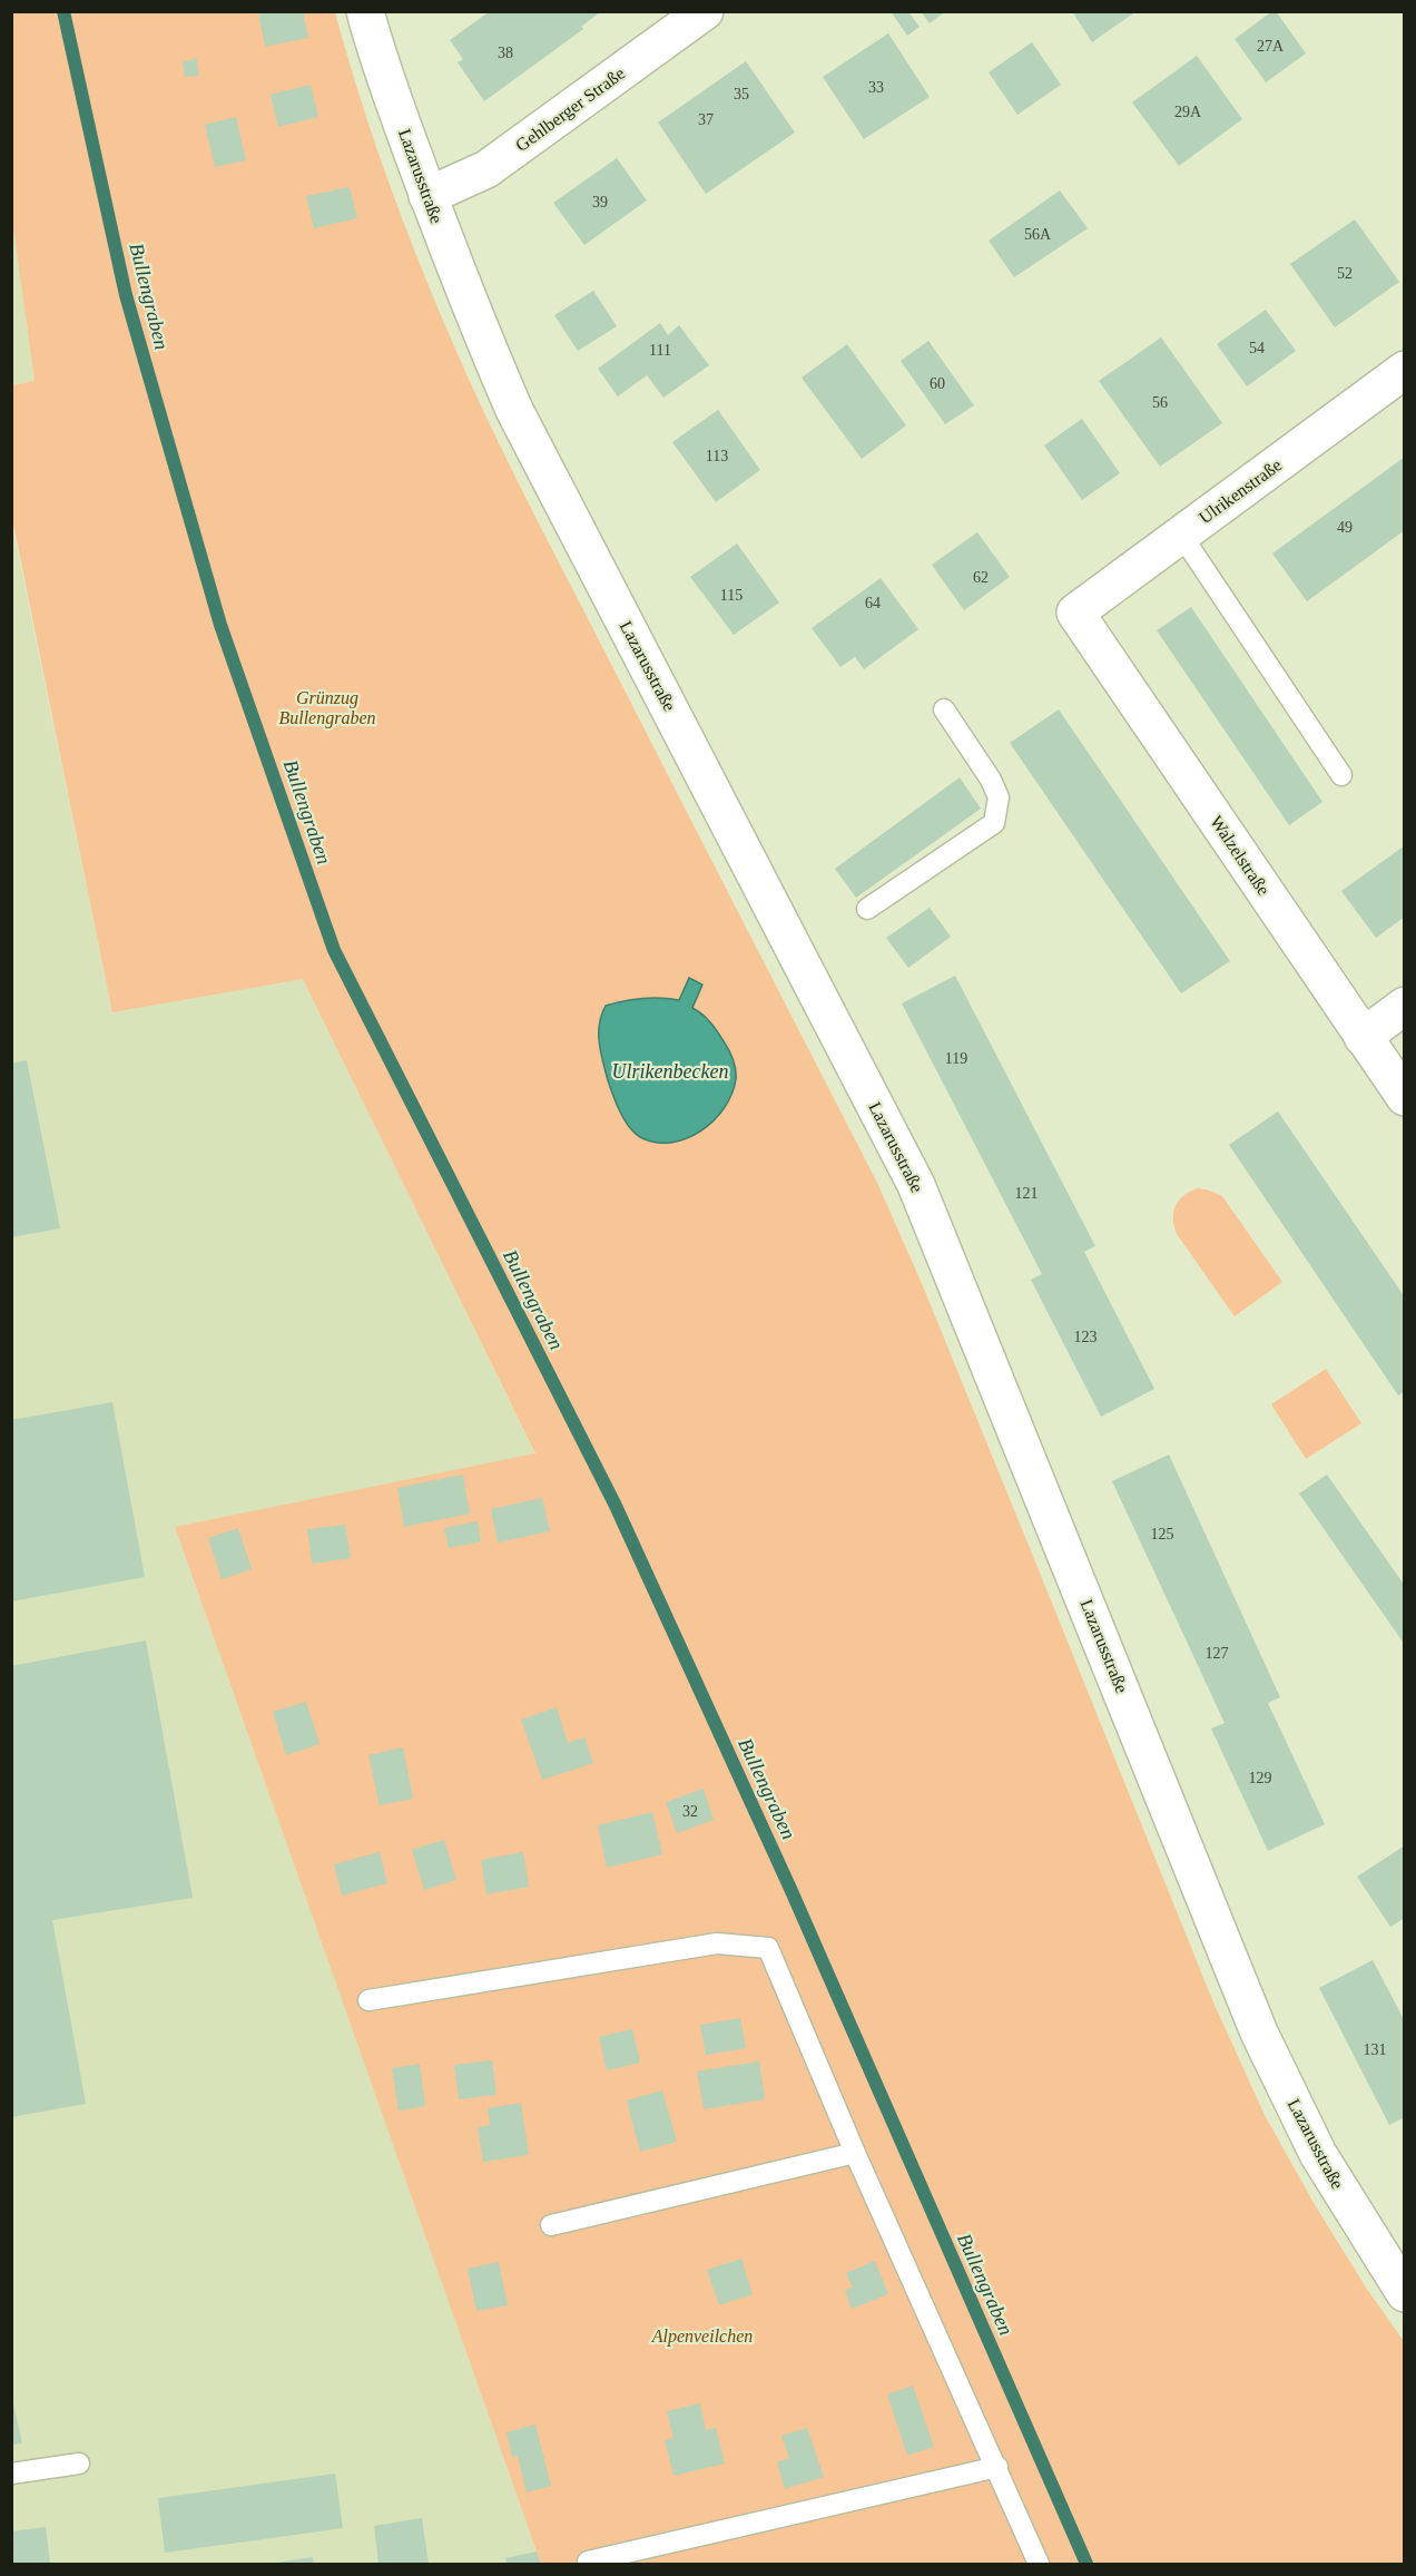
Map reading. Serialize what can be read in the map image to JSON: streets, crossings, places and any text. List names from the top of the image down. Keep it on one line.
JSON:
{"streets":{"street":["Gehlberger Straße","Lazarusstraße","Ulrikenstraße","Walzelstraße"]},"crossings":[["Gehlberger Straße","Lazarusstraße"],["Ulrikenstraße","Walzelstraße"]],"water":["Bullengraben","Ulrikenbecken"],"parks":["Grünzug Bullengraben","Alpenveilchen"],"house_numbers":["27A","38","33","35","29A","37","39","56A","52","54","111","60","56","113","49","62","115","64","119","121","123","125","127","129","32","131"]}
